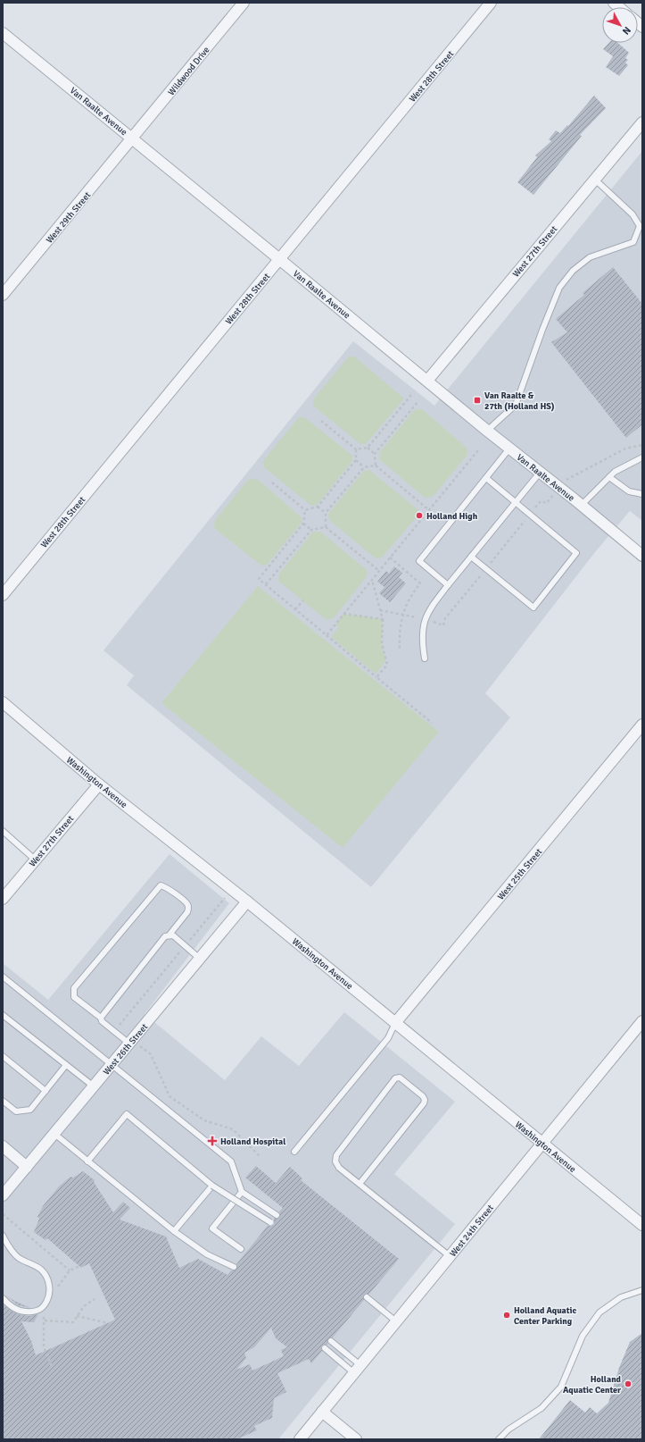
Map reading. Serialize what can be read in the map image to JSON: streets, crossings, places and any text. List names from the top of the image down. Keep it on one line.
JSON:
{"streets":{"street":["Wildwood Drive","West 28th Street","Van Raalte Avenue","West 29th Street","West 27th Street","Washington Avenue","West 25th Street","West 26th Street","West 24th Street"]},"crossings":[["Wildwood Drive","Van Raalte Avenue"],["Wildwood Drive","West 29th Street"],["West 28th Street","Van Raalte Avenue"],["Van Raalte Avenue","West 29th Street"],["Van Raalte Avenue","West 27th Street"],["West 27th Street","Washington Avenue"],["Washington Avenue","West 25th Street"],["Washington Avenue","West 26th Street"],["Washington Avenue","West 24th Street"]],"places":{"transit":["Van Raalte & 27th (Holland HS)"],"other":["Holland High","Holland Aquatic Center Parking","Holland Aquatic Center"],"health":["Holland Hospital"]},"north":"bottom right"}
